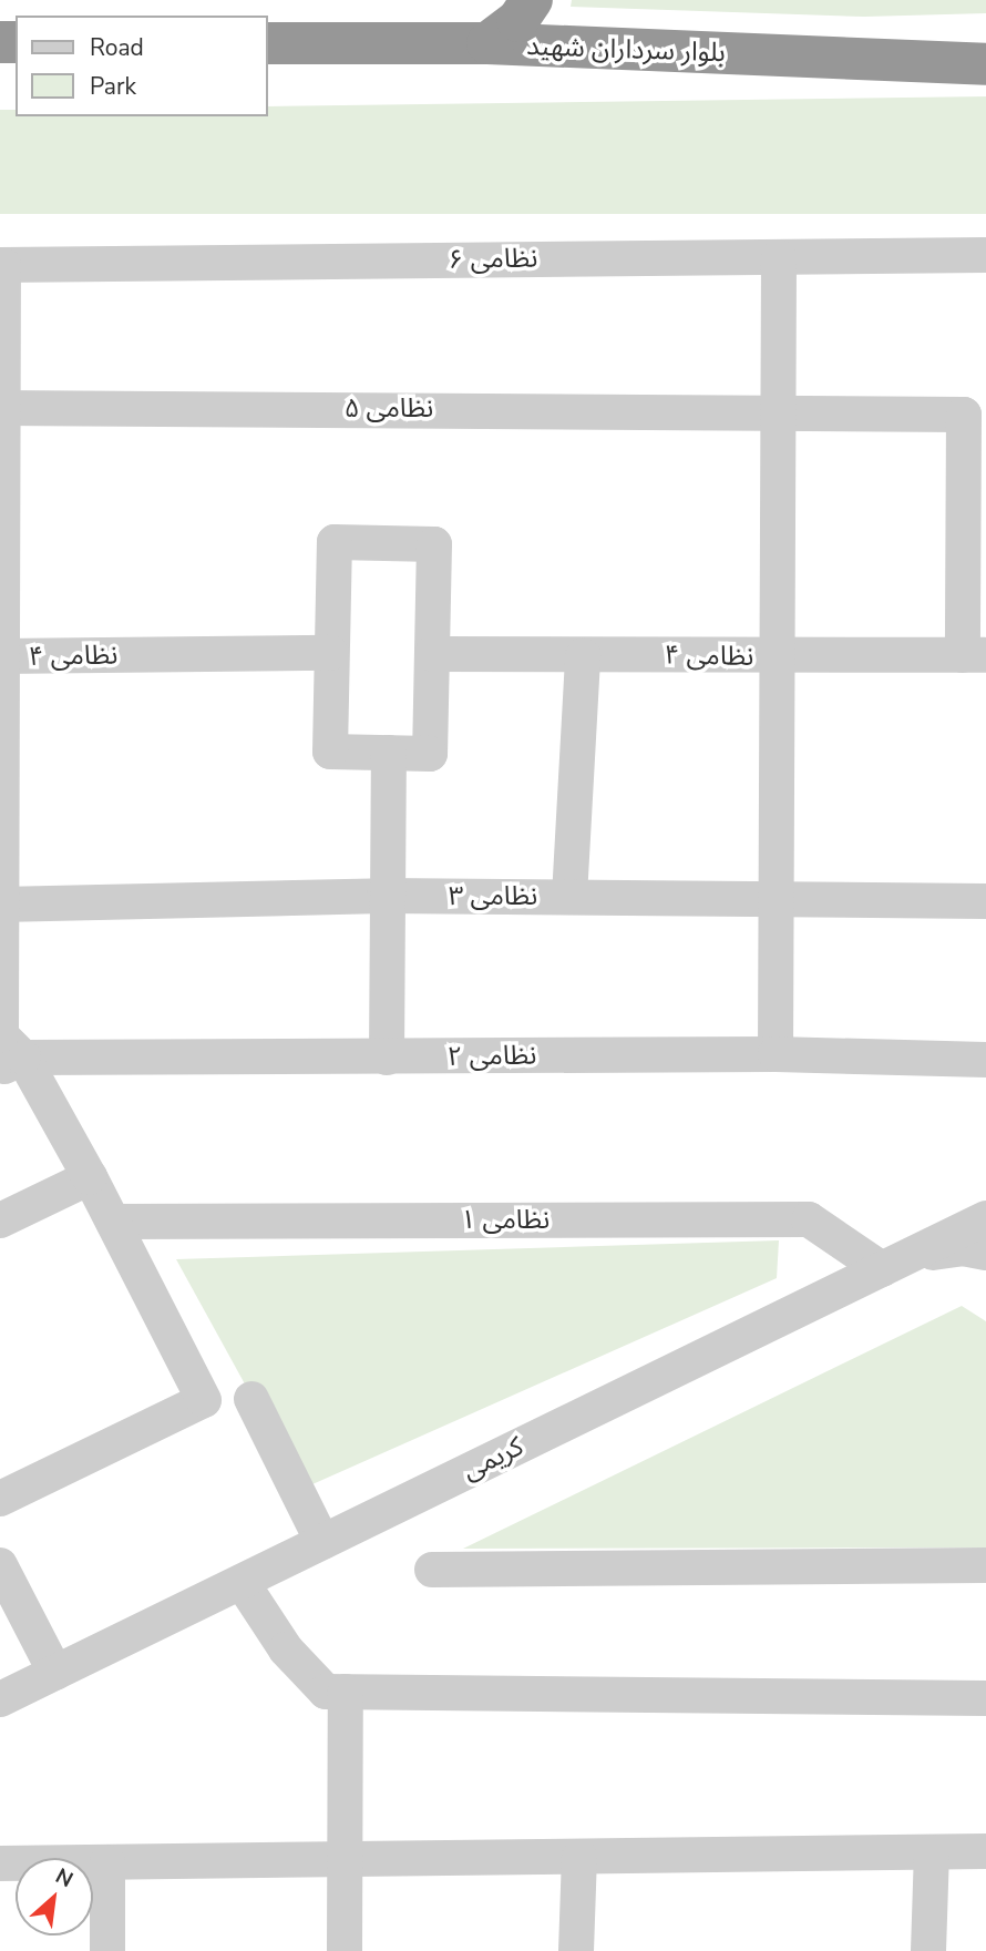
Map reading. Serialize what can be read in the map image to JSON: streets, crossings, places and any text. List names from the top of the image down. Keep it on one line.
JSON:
{"streets":{"highway":["بلوار سرداران شهید"],"street":["نظامی ۶","نظامی ۵","نظامی ۴","نظامی ۳","نظامی ۲","نظامی ۱","کریمی"]},"crossings":[["نظامی ۵","نظامی ۴"],["نظامی ۱","کریمی"]],"legend":["Road","Park"],"north":"top right"}
